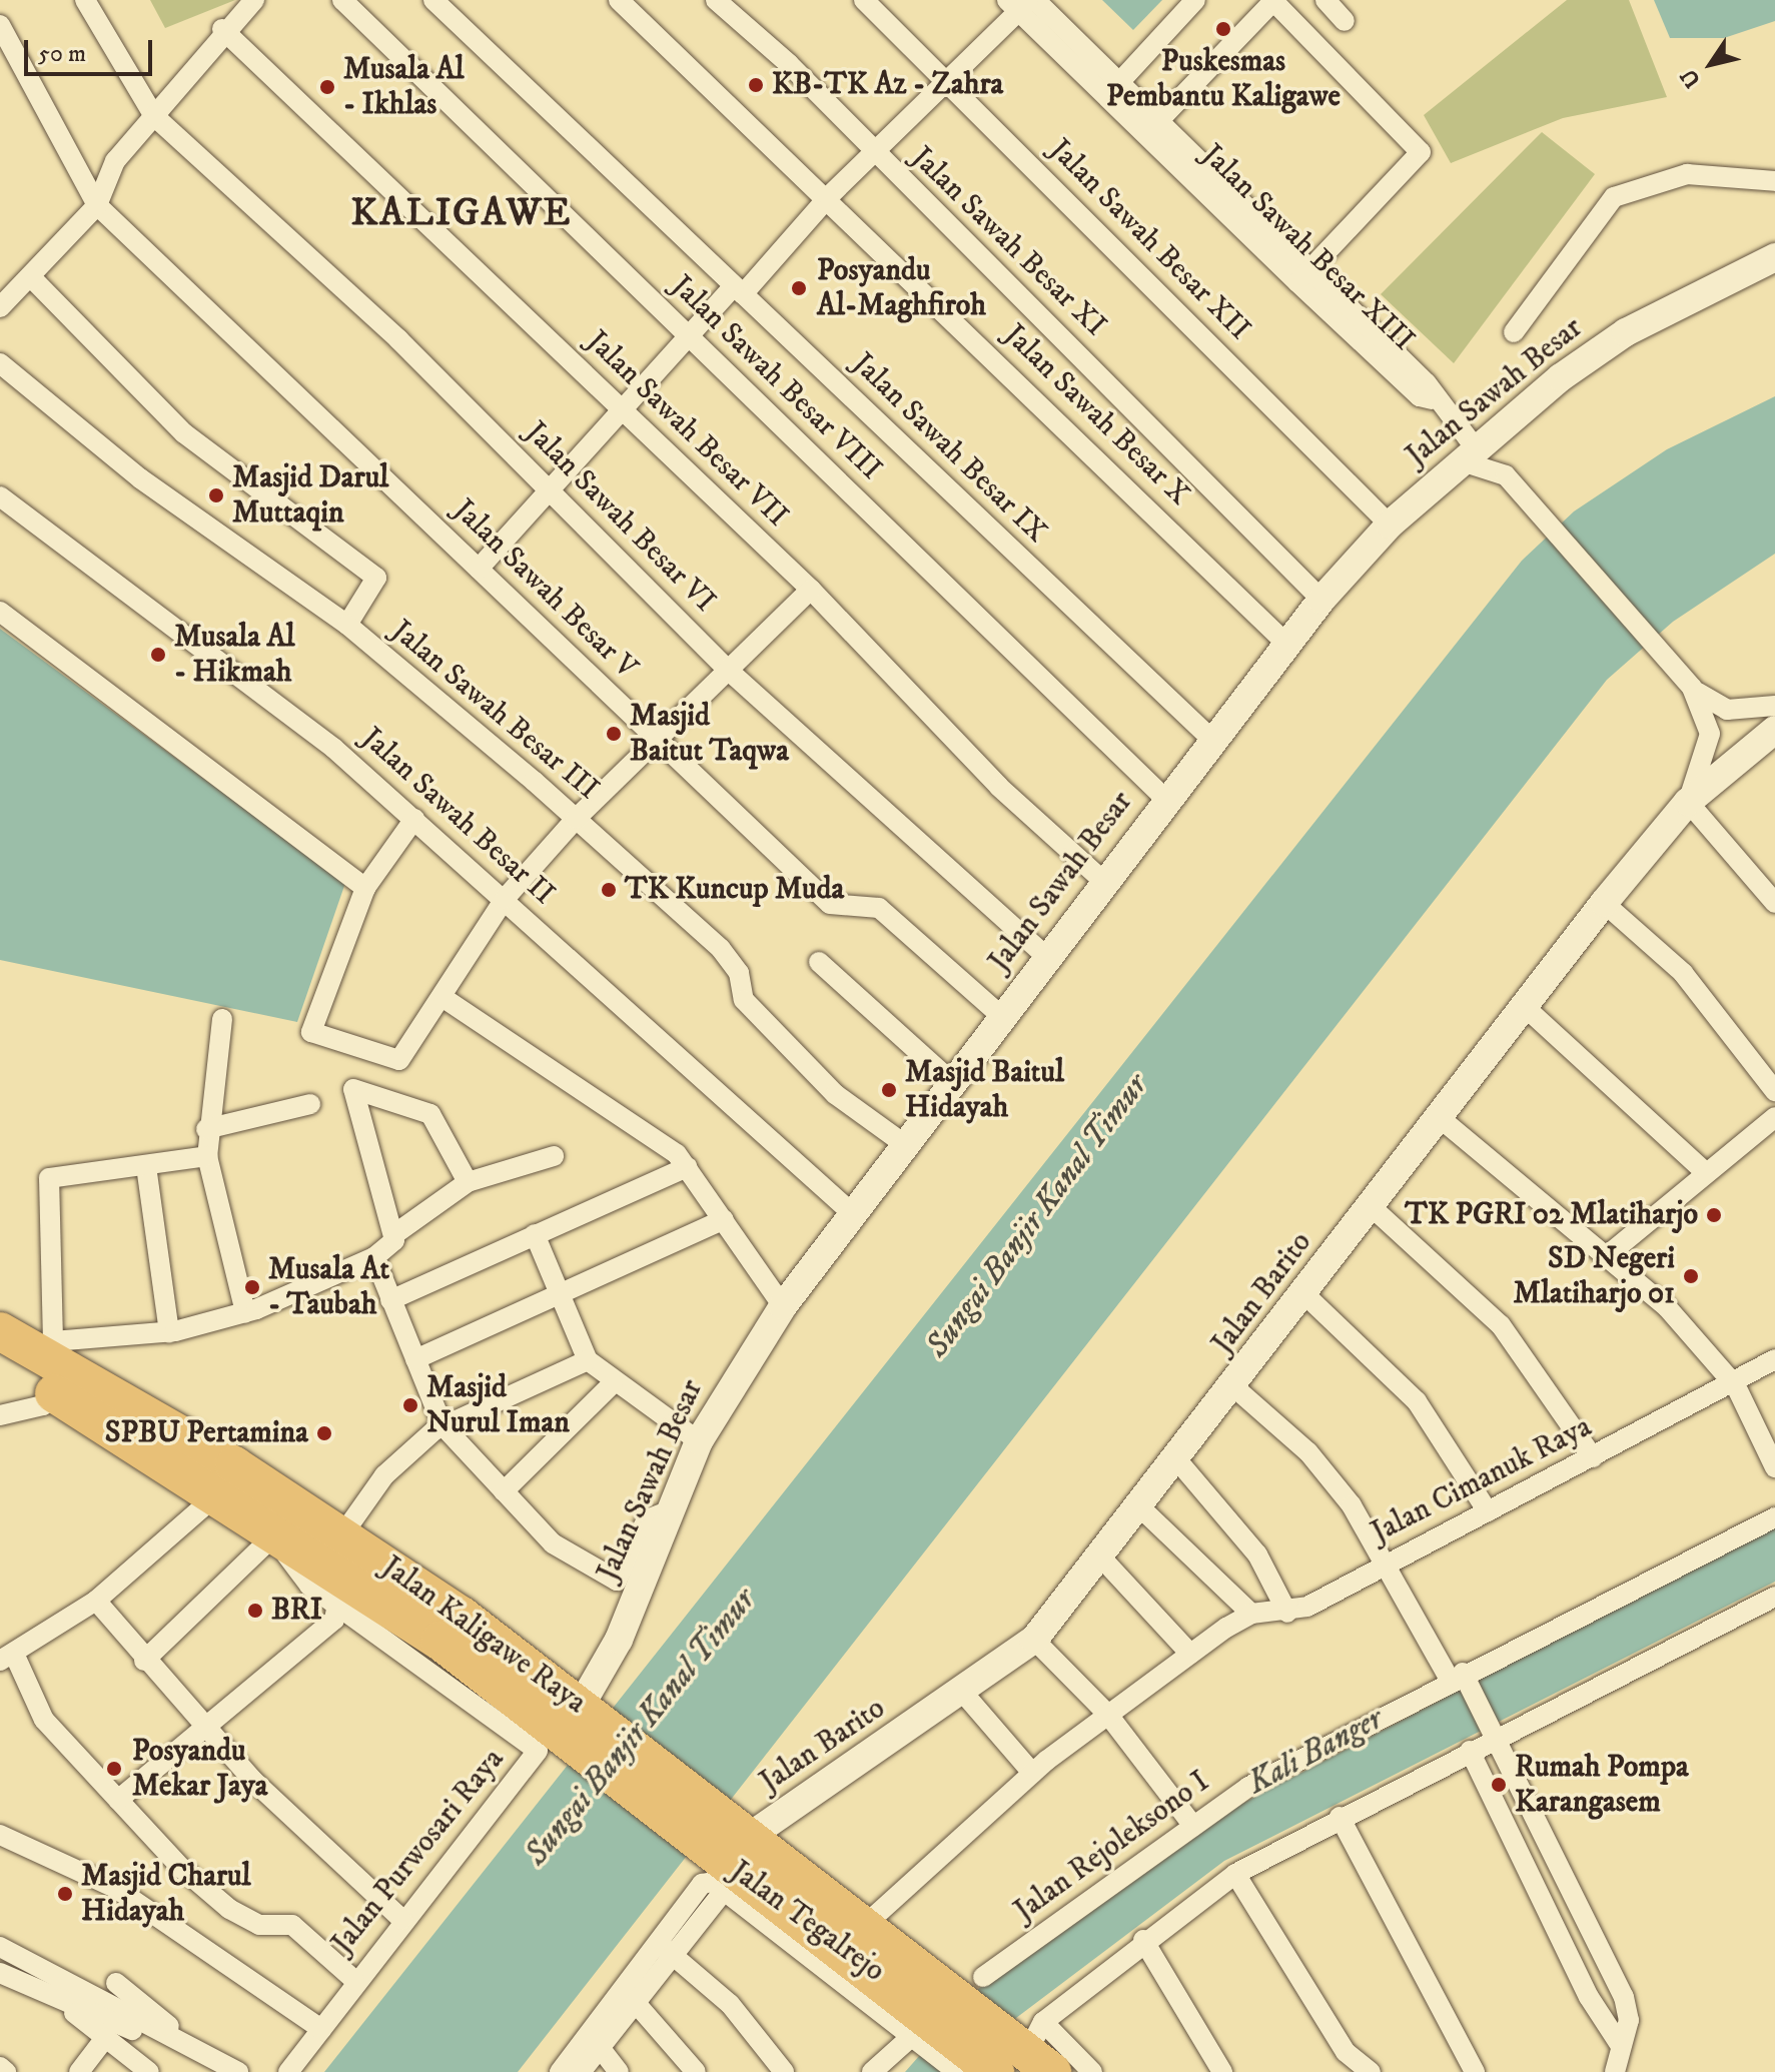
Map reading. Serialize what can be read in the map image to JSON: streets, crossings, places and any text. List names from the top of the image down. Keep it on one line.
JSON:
{"streets":{"highway":["Jalan Kaligawe Raya"],"street":["Jalan Sawah Besar XII","Jalan Sawah Besar XI","Jalan Sawah Besar XIII","Jalan Sawah Besar VIII","Jalan Sawah Besar","Jalan Sawah Besar X","Jalan Sawah Besar VII","Jalan Sawah Besar IX","Jalan Sawah Besar VI","Jalan Sawah Besar V","Jalan Sawah Besar III","Jalan Sawah Besar II","Jalan Barito","Jalan Cimanuk Raya","Jalan Rejoleksono I","Jalan Purwosari Raya","Jalan Tegalrejo"]},"crossings":[["Jalan Sawah Besar XII","Jalan Sawah Besar"],["Jalan Sawah Besar XI","Jalan Sawah Besar"],["Jalan Sawah Besar XIII","Jalan Sawah Besar"],["Jalan Sawah Besar VIII","Jalan Sawah Besar"],["Jalan Sawah Besar","Jalan Sawah Besar X"],["Jalan Sawah Besar","Jalan Sawah Besar VII"],["Jalan Sawah Besar","Jalan Sawah Besar IX"],["Jalan Sawah Besar","Jalan Sawah Besar VI"],["Jalan Sawah Besar","Jalan Sawah Besar V"],["Jalan Sawah Besar","Jalan Sawah Besar III"],["Jalan Sawah Besar","Jalan Sawah Besar II"],["Jalan Sawah Besar","Jalan Kaligawe Raya"],["Jalan Barito","Jalan Kaligawe Raya"],["Jalan Kaligawe Raya","Jalan Rejoleksono I"],["Jalan Kaligawe Raya","Jalan Purwosari Raya"],["Jalan Kaligawe Raya","Jalan Tegalrejo"],["Jalan Rejoleksono I","Jalan Tegalrejo"]],"districts":["KALIGAWE"],"water":["Sungai Banjir Kanal Timur","Kali Banger"],"places":["Puskesmas Pembantu Kaligawe","KB-TK Az - Zahra","Musala Al - Ikhlas","Posyandu Al-Maghfiroh","Masjid Darul Muttaqin","Musala Al - Hikmah","Masjid Baitut Taqwa","TK Kuncup Muda","Masjid Baitul Hidayah","TK PGRI 02 Mlatiharjo","SD Negeri Mlatiharjo 01","Musala At - Taubah","Masjid Nurul Iman","SPBU Pertamina","BRI","Posyandu Mekar Jaya","Rumah Pompa Karangasem","Masjid Charul Hidayah"],"scale_bar":"50 m","north":"bottom left"}
